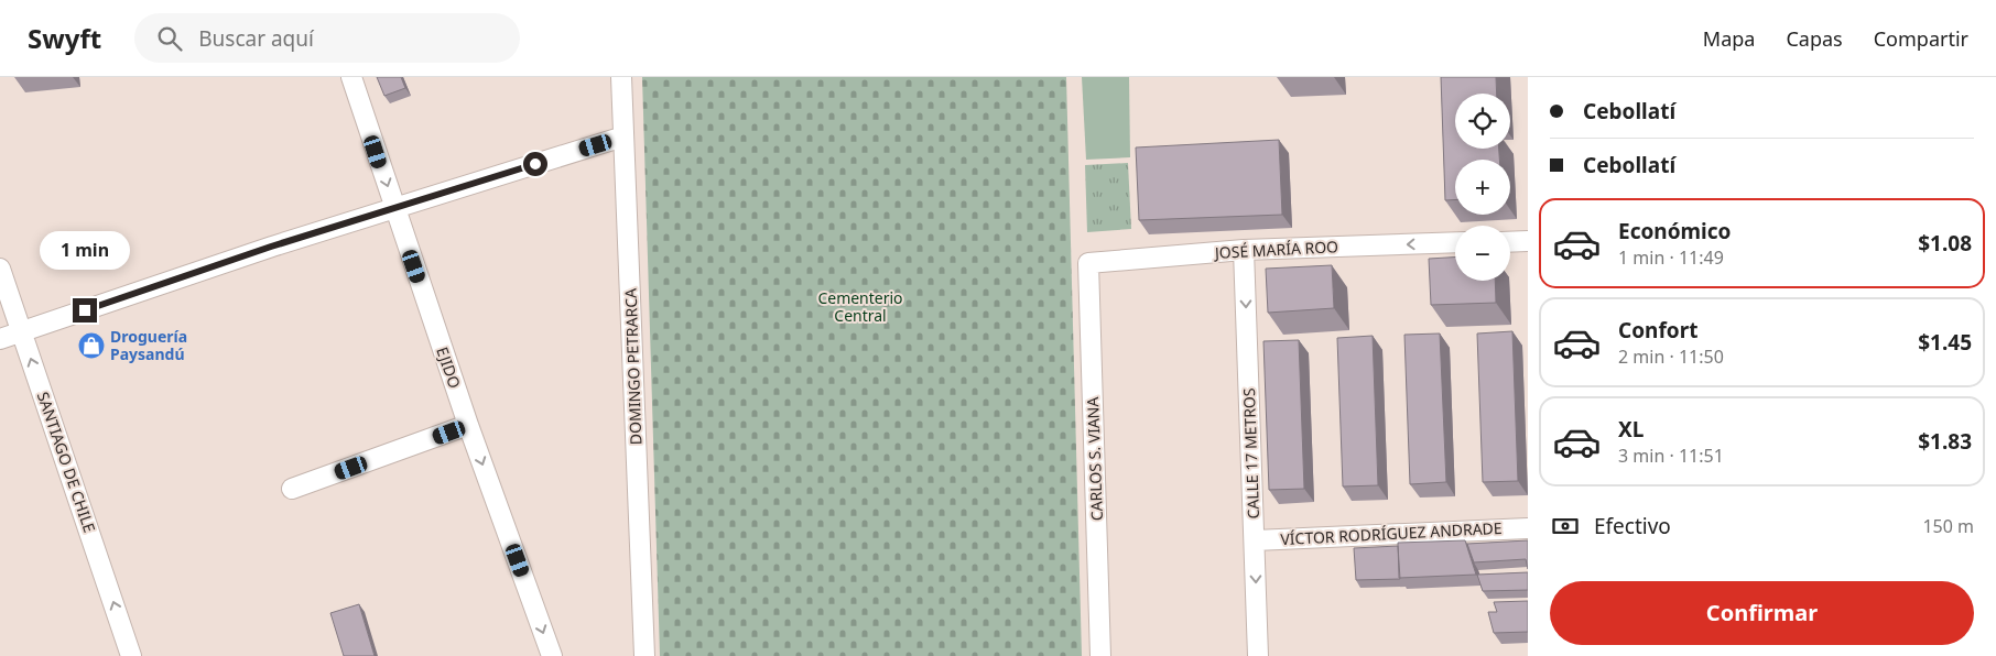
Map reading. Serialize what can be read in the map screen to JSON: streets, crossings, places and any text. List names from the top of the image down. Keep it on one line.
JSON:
{"streets":{"street":["JOSÉ MARÍA ROO","DOMINGO PETRARCA","EJIDO","CALLE 17 METROS","CARLOS S. VIANA","SANTIAGO DE CHILE","VÍCTOR RODRÍGUEZ ANDRADE"]},"crossings":[["JOSÉ MARÍA ROO","CALLE 17 METROS"],["JOSÉ MARÍA ROO","CARLOS S. VIANA"],["CALLE 17 METROS","VÍCTOR RODRÍGUEZ ANDRADE"]],"one_way":["JOSÉ MARÍA ROO","EJIDO","CALLE 17 METROS","SANTIAGO DE CHILE"],"parks":["Cementerio Central"],"places":{"shop":["Droguería Paysandú"]},"page":{"header":"Swyft","search":"Buscar aquí","nav":["Mapa","Capas","Compartir"],"banner":["Cebollatí","Cebollatí"],"map_buttons":["+","−"],"list":[{"name":"Económico","note":"1 min · 11:49","value":"$1.08"},{"name":"Confort","note":"2 min · 11:50","value":"$1.45"},{"name":"XL","note":"3 min · 11:51","value":"$1.83"}],"bubble":"1 min","pay":["Efectivo","150 m"],"buttons":"Confirmar"}}
